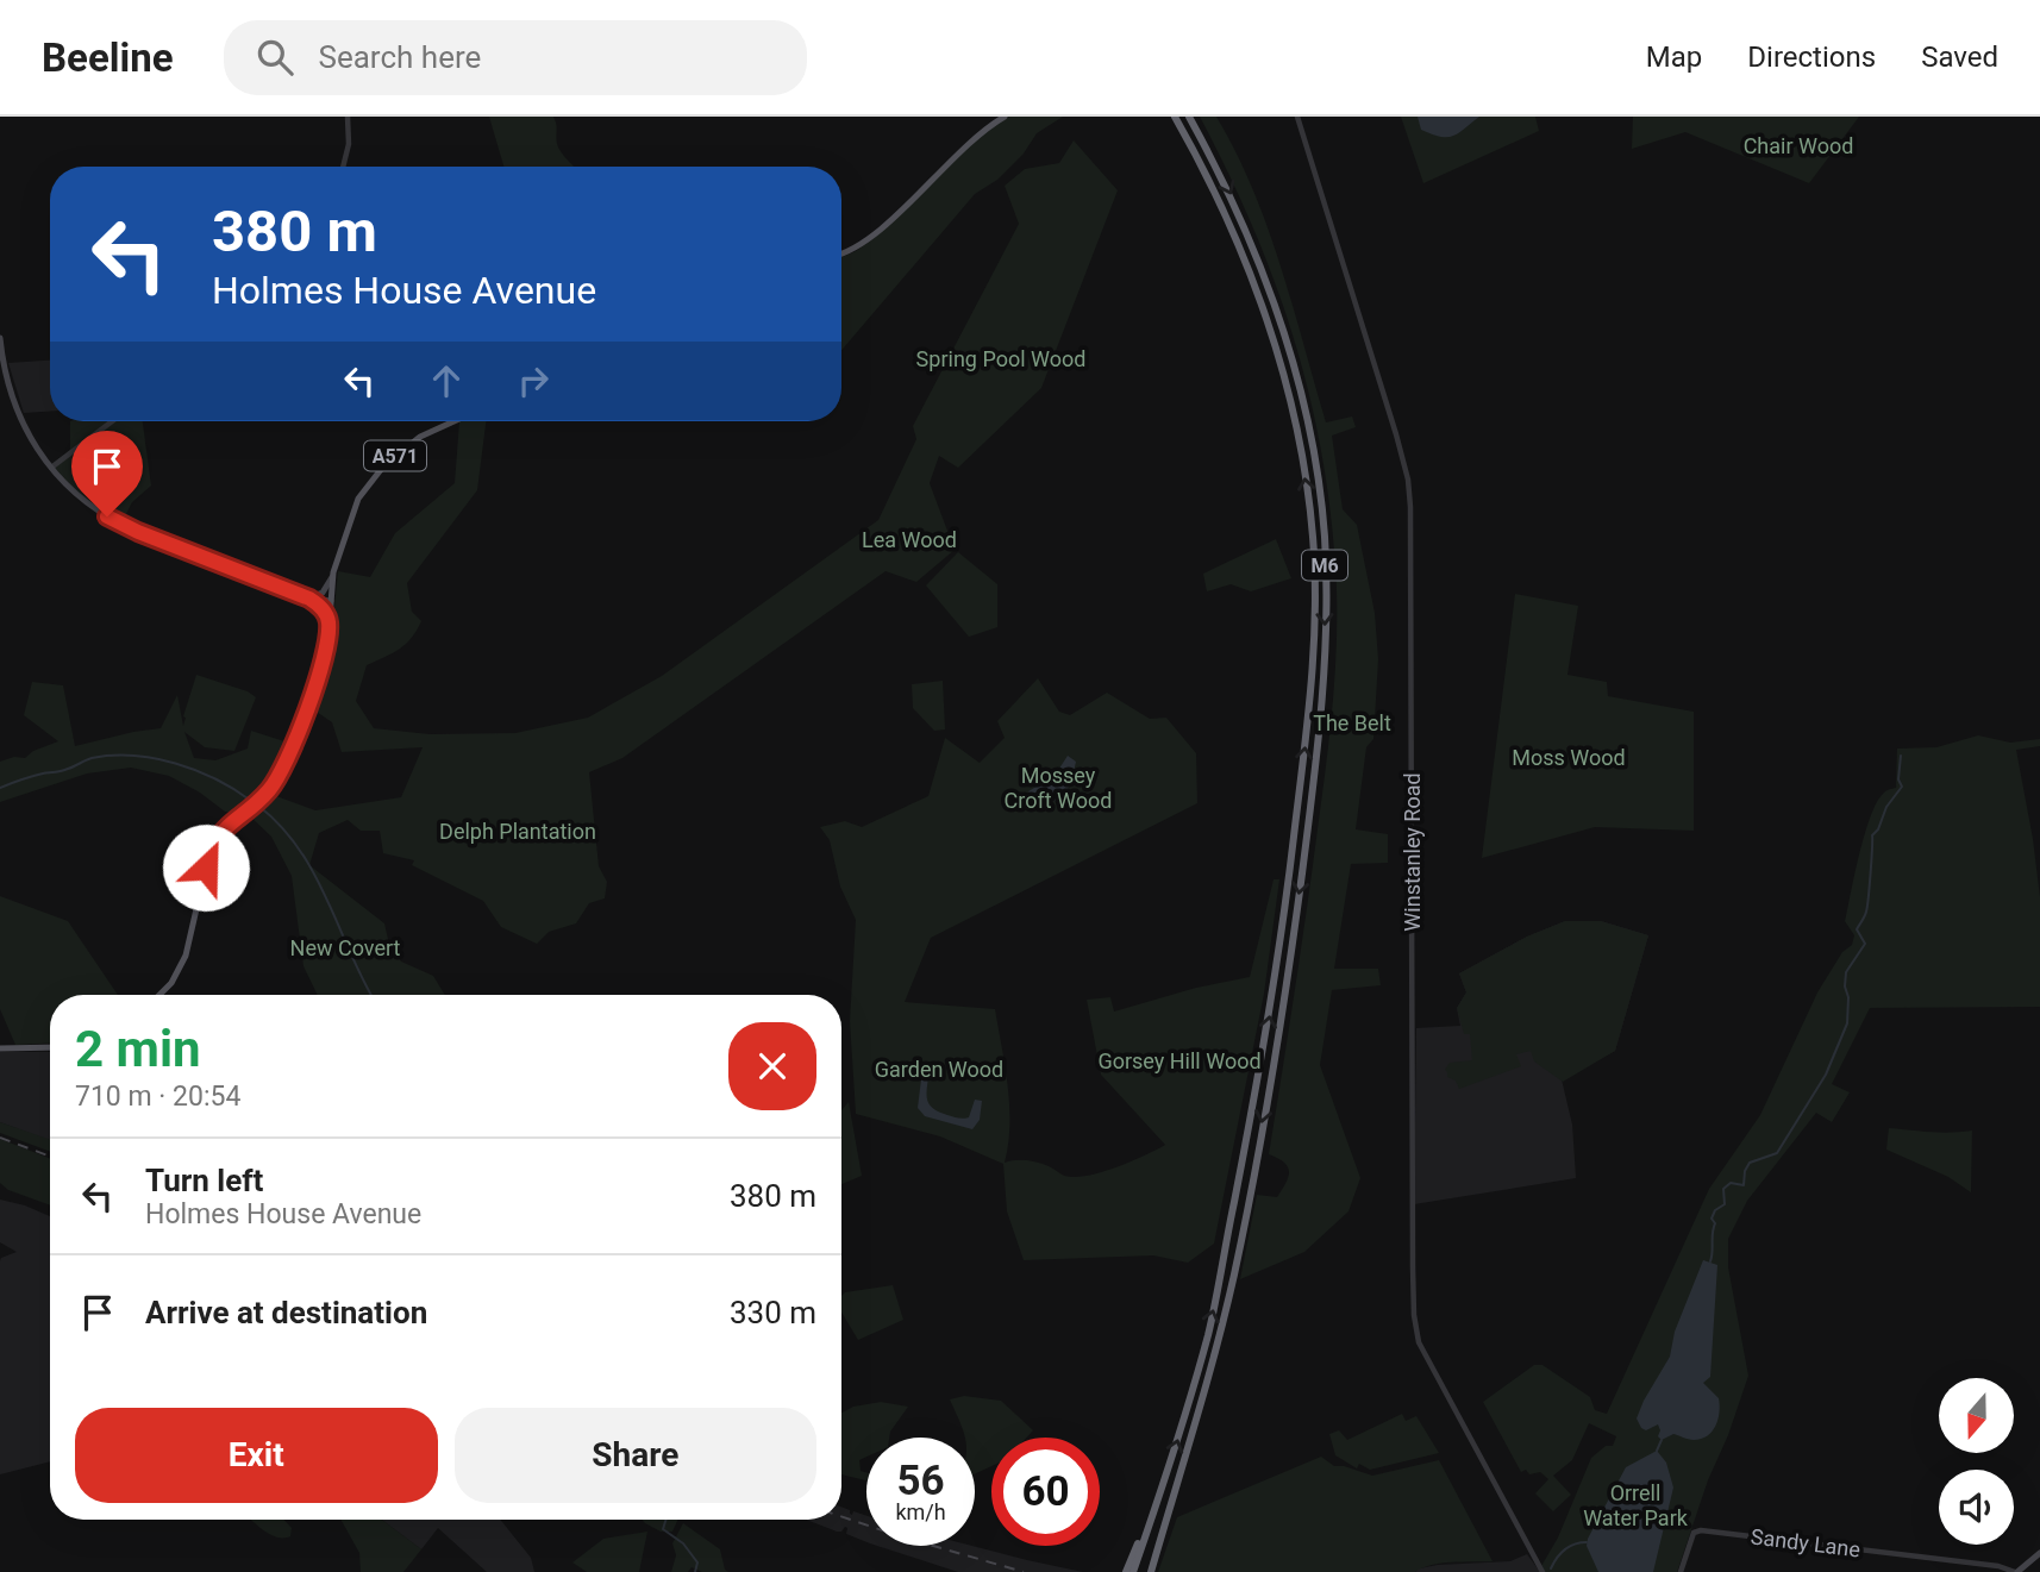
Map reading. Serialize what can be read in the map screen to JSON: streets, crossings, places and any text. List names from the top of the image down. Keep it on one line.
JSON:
{"streets":{"highway":["M6"],"main road":["A571"],"street":["Winstanley Road","Sandy Lane"]},"parks":["Chair Wood","Spring Pool Wood","Lea Wood","The Belt","Moss Wood","Mossey Croft Wood","Delph Plantation","New Covert","Gorsey Hill Wood","Garden Wood","Orrell Water Park"],"north":"bottom","page":{"header":"Beeline","search":"Search here","nav":["Map","Directions","Saved"],"turn":["380 m","Holmes House Avenue"],"heading":["2 min","710 m · 20:54"],"list":[{"name":"Turn left","note":"Holmes House Avenue","value":"380 m"},{"name":"Arrive at destination","value":"330 m"}],"buttons":["Exit","Share"],"speed":"56 km/h","limit":"60"}}
